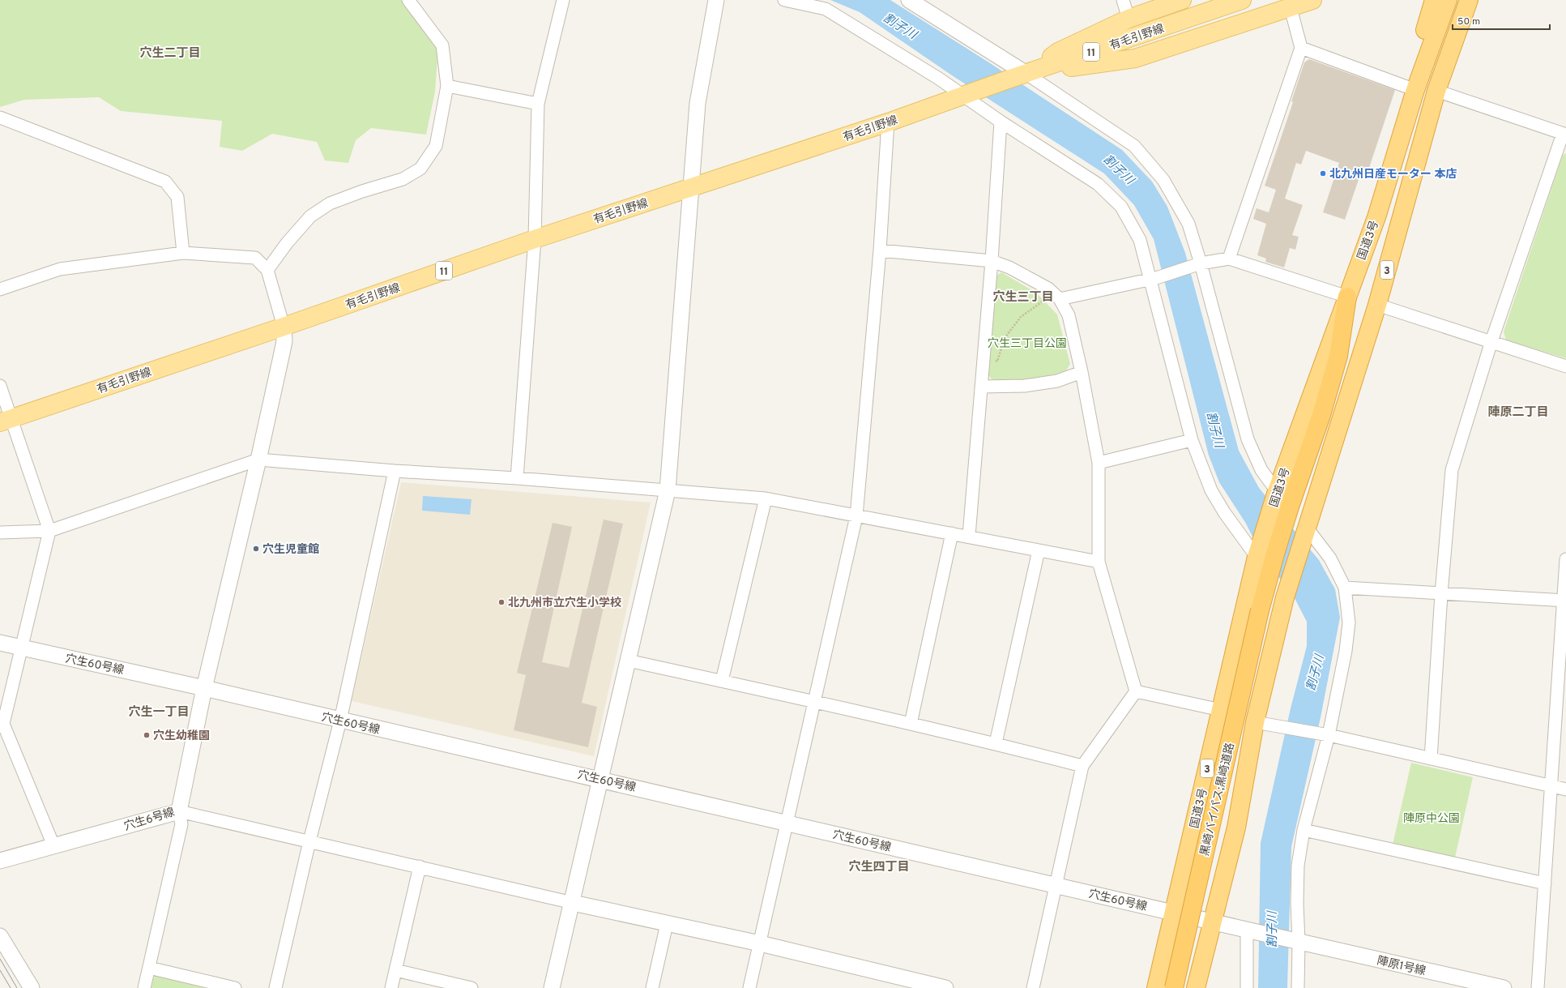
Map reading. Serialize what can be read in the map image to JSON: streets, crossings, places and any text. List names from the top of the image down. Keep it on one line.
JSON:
{"streets":{"highway":["国道3号","3","黒崎バイパス;黒崎道路"],"main road":["有毛引野線","11"],"street":["穴生60号線","穴生6号線","陣原1号線"]},"crossings":[["有毛引野線","穴生6号線"],["国道3号","穴生60号線"],["国道3号","黒崎バイパス;黒崎道路"],["3","穴生60号線"],["穴生60号線","穴生6号線"],["穴生60号線","陣原1号線"]],"districts":["穴生二丁目","穴生三丁目","陣原二丁目","穴生一丁目","穴生四丁目"],"water":["割子川"],"parks":["穴生三丁目公園","陣原中公園"],"places":["北九州日産モーター 本店","穴生児童館","北九州市立穴生小学校","穴生幼稚園"],"scale_bar":"50 m"}
